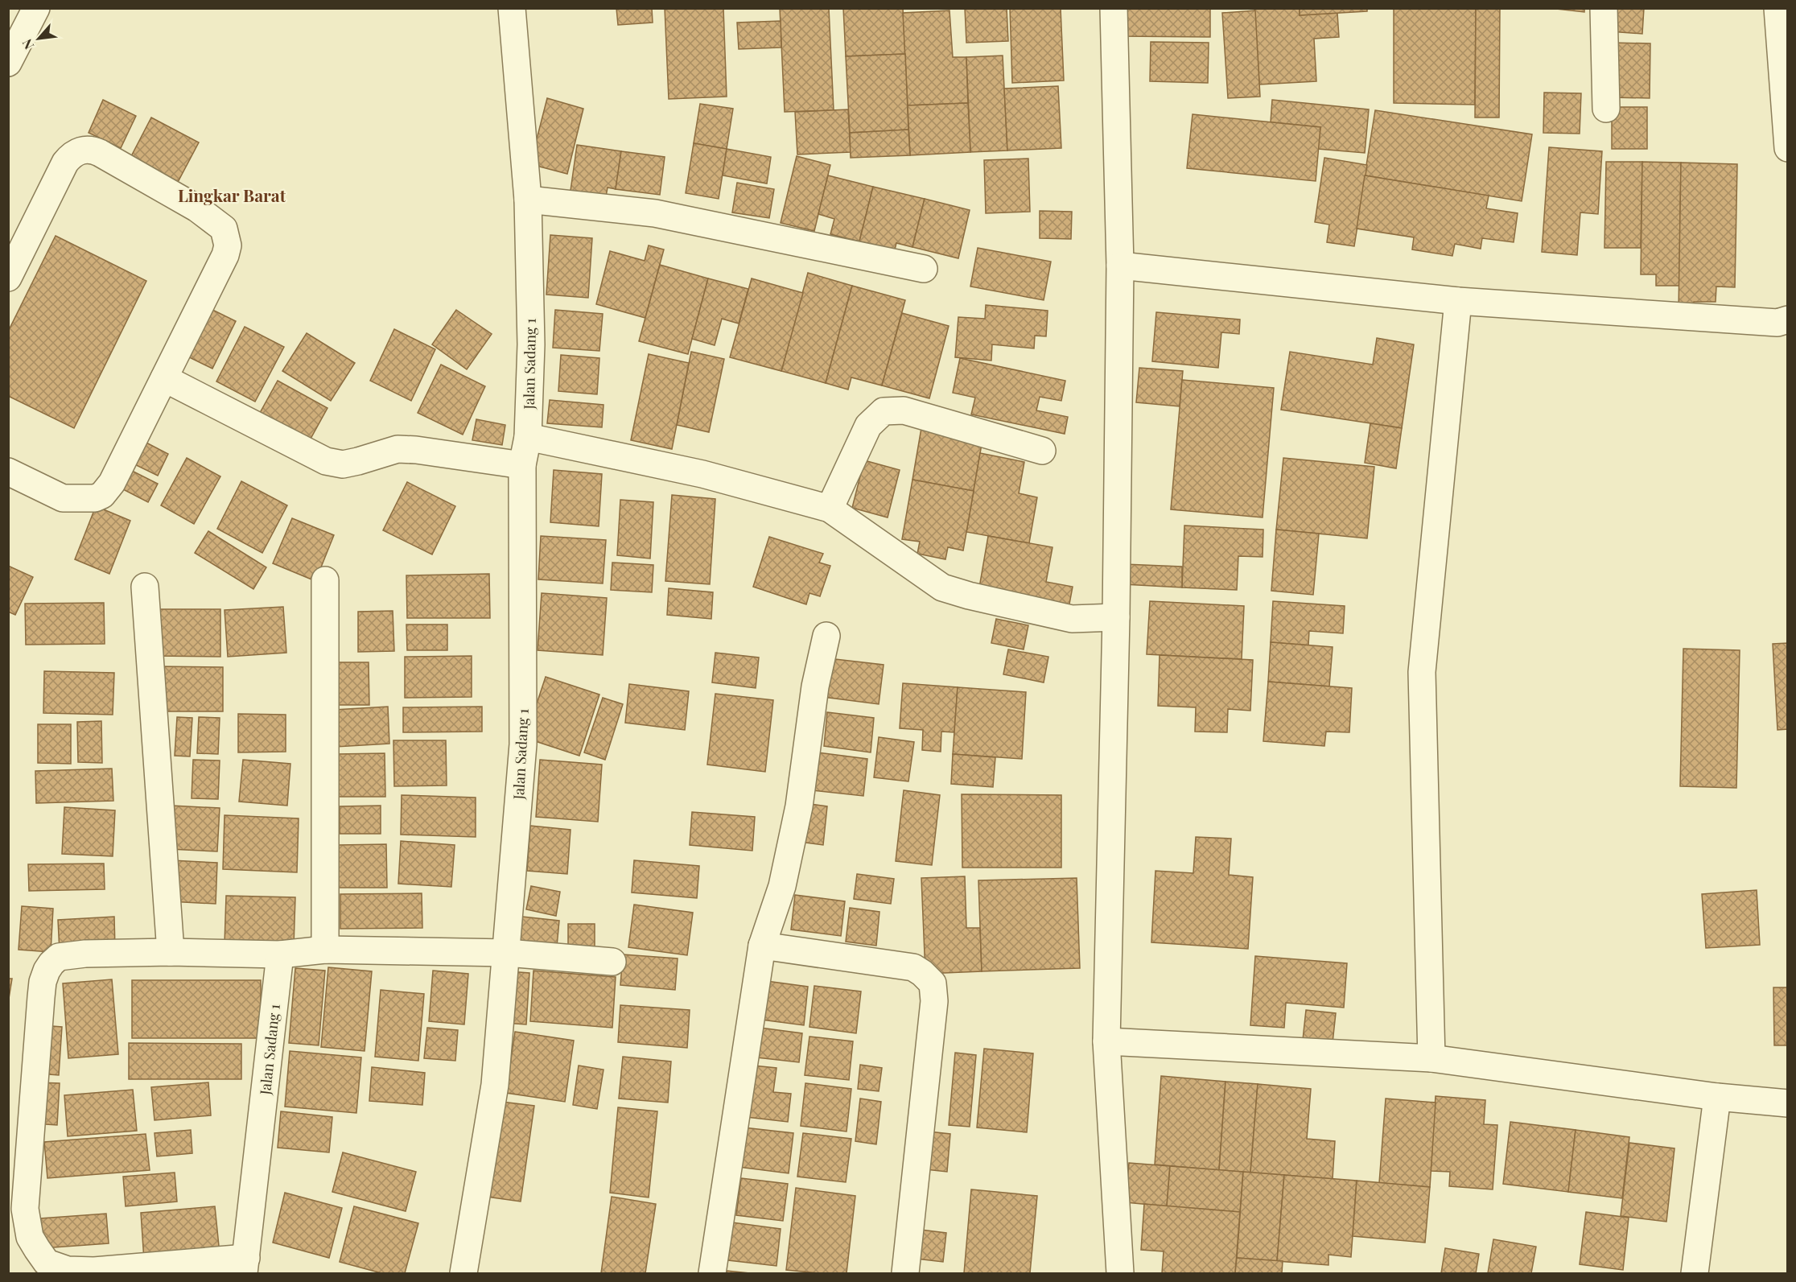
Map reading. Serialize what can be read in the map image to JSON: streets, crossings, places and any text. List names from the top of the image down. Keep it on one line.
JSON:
{"streets":{"street":["Jalan Sadang 1"]},"districts":["Lingkar Barat"],"north":"bottom left"}
